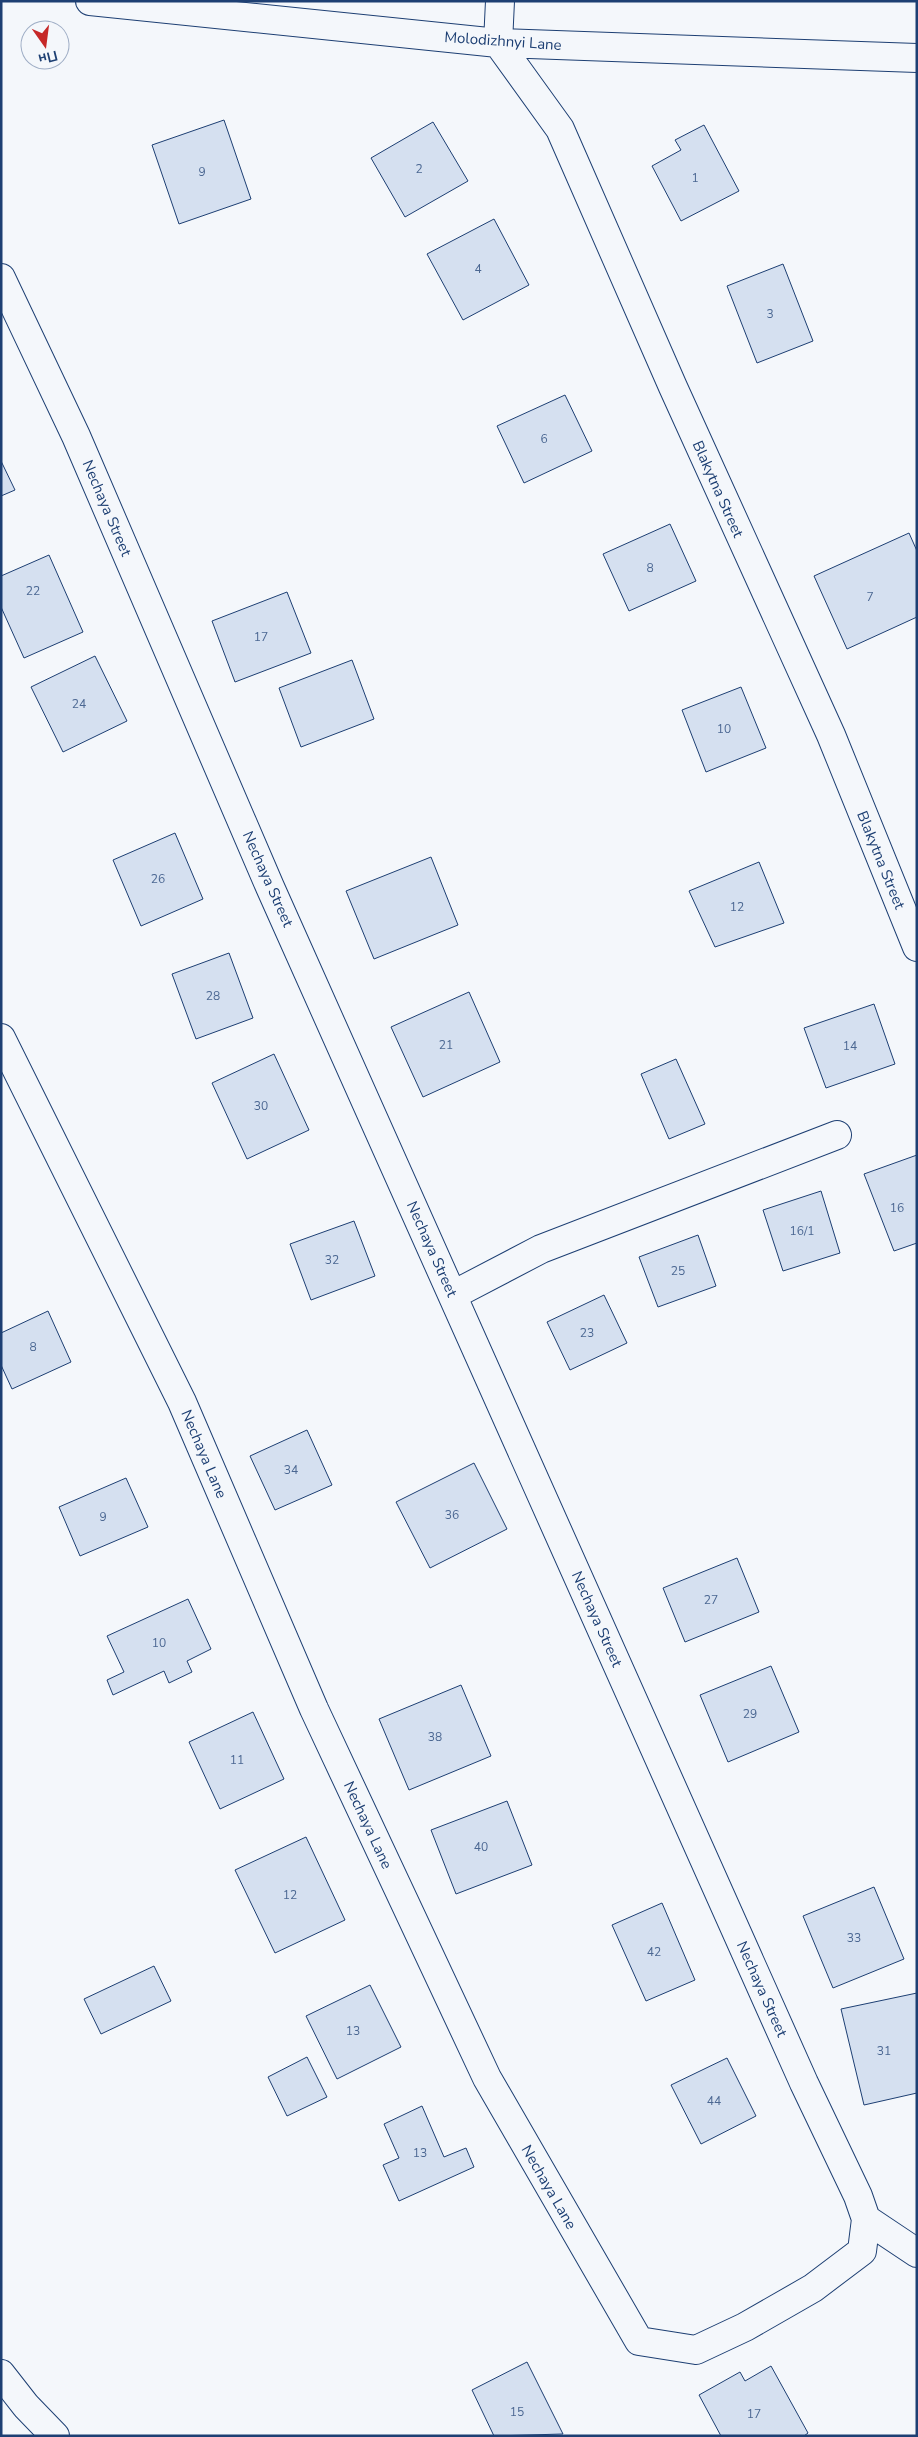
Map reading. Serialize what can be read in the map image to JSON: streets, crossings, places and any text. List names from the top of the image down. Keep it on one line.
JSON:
{"streets":{"street":["Molodizhnyi Lane","Blakytna Street","Nechaya Street","Nechaya Lane"]},"crossings":[["Molodizhnyi Lane","Blakytna Street"],["Nechaya Street","Nechaya Lane"]],"house_numbers":["2","9","1","4","3","6","8","22","7","17","24","10","26","12","28","21","14","30","16","16/1","32","25","23","8","34","36","9","27","10","29","38","11","40","12","33","42","13","31","44","13","15","17"],"north":"bottom"}
